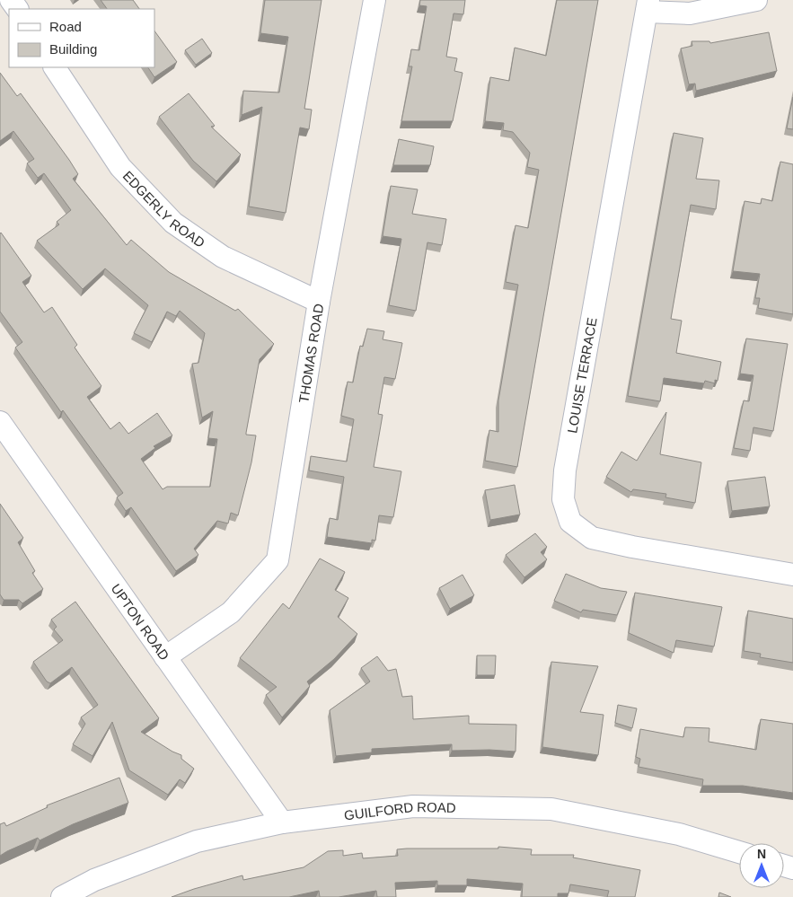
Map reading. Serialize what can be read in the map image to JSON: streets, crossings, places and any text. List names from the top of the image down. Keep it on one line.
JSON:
{"streets":{"street":["EDGERLY ROAD","THOMAS ROAD","LOUISE TERRACE","UPTON ROAD","GUILFORD ROAD"]},"crossings":[["EDGERLY ROAD","THOMAS ROAD"],["THOMAS ROAD","UPTON ROAD"],["UPTON ROAD","GUILFORD ROAD"]],"legend":["Road","Building"],"north":"top"}
